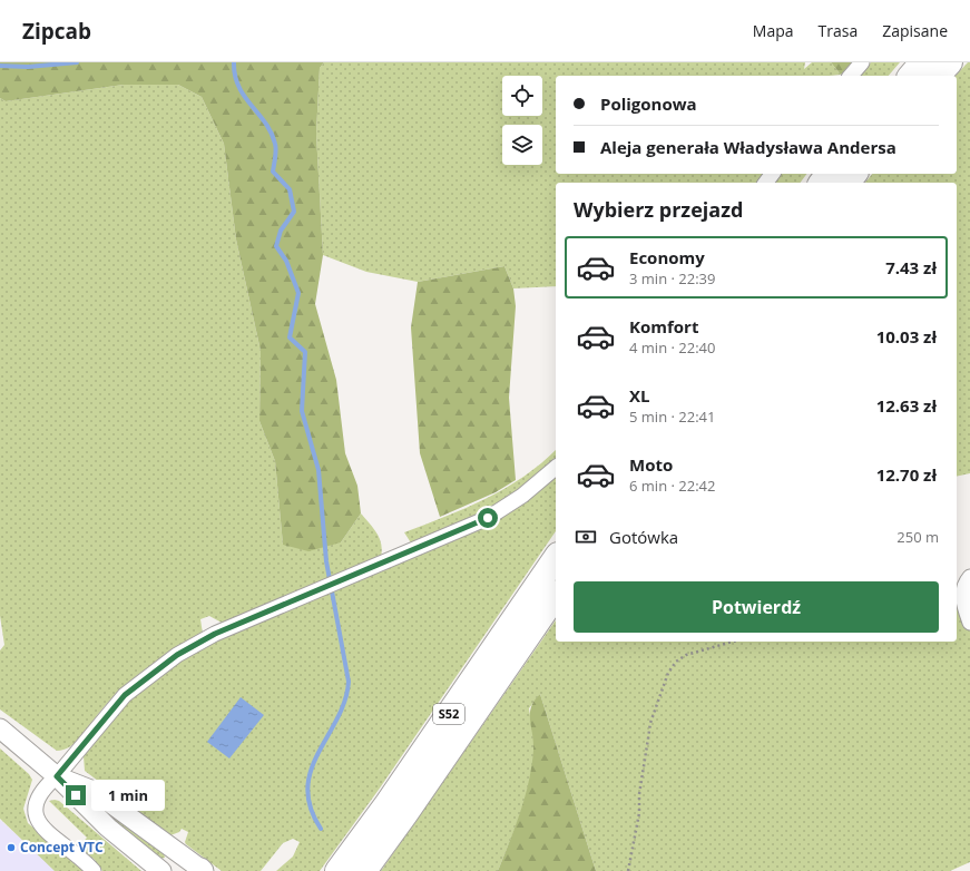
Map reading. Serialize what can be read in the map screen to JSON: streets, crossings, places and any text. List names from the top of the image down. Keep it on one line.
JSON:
{"streets":{"highway":["S52"]},"places":["Concept VTC"],"page":{"header":"Zipcab","nav":["Mapa","Trasa","Zapisane"],"banner":["Poligonowa","Aleja generała Władysława Andersa"],"heading":"Wybierz przejazd","list":[{"name":"Economy","note":"3 min · 22:39","value":"7.43 zł"},{"name":"Komfort","note":"4 min · 22:40","value":"10.03 zł"},{"name":"XL","note":"5 min · 22:41","value":"12.63 zł"},{"name":"Moto","note":"6 min · 22:42","value":"12.70 zł"}],"pay":["Gotówka","250 m"],"buttons":"Potwierdź","bubble":"1 min"}}
